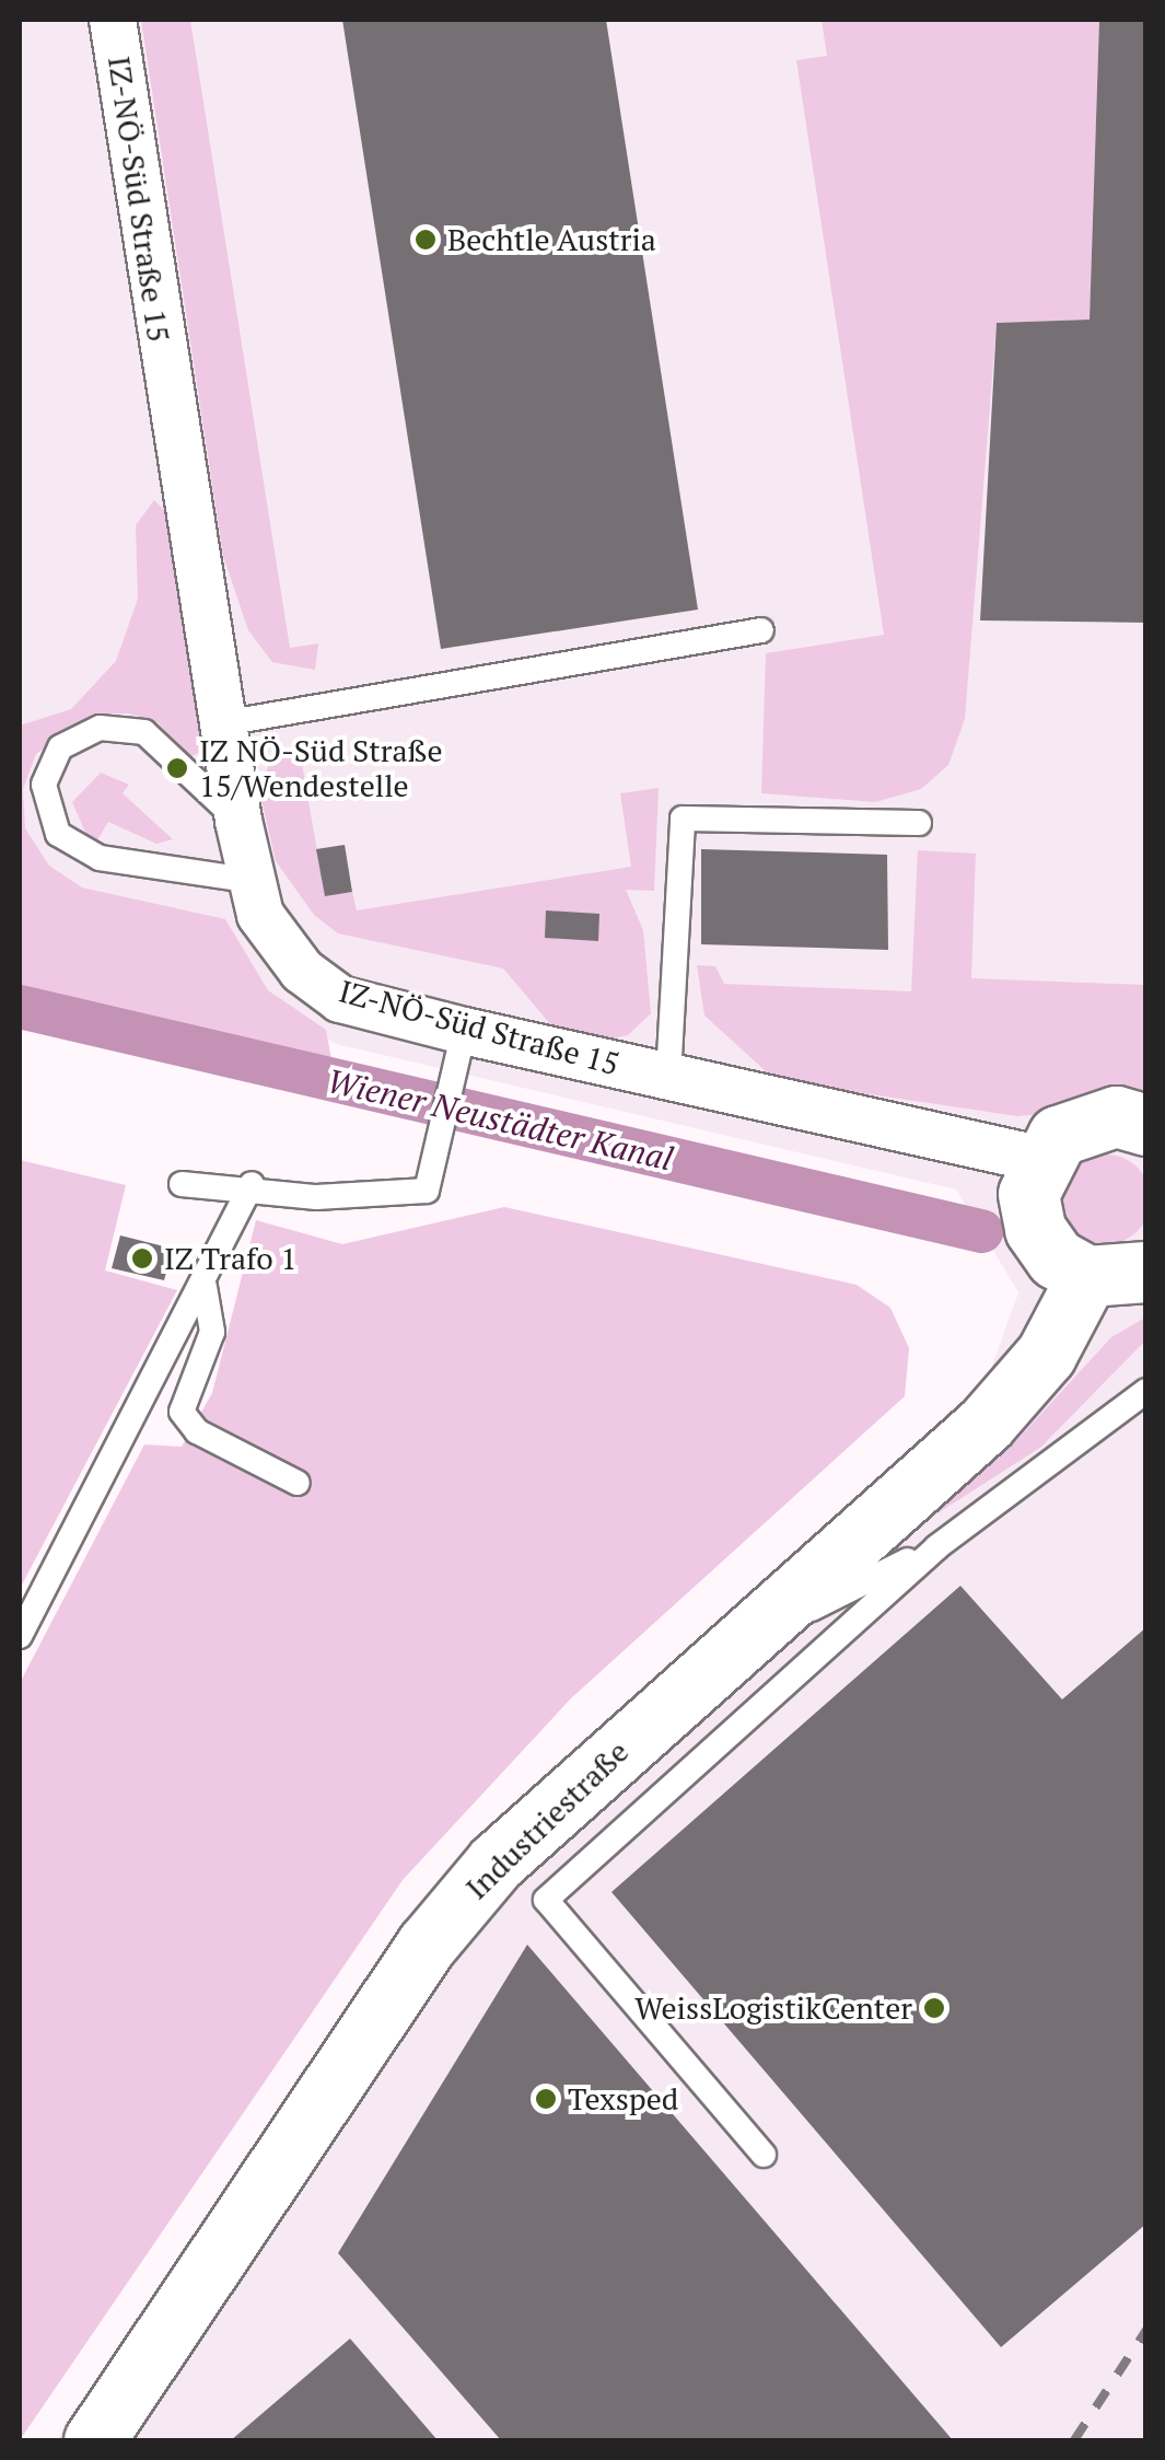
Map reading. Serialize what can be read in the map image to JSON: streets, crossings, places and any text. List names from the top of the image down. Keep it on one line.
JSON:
{"streets":{"street":["IZ-NÖ-Süd Straße 15","Industriestraße"]},"water":["Wiener Neustädter Kanal"],"places":["Bechtle Austria","IZ NÖ-Süd Straße 15/Wendestelle","IZ Trafo 1","WeissLogistikCenter","Texsped"]}
